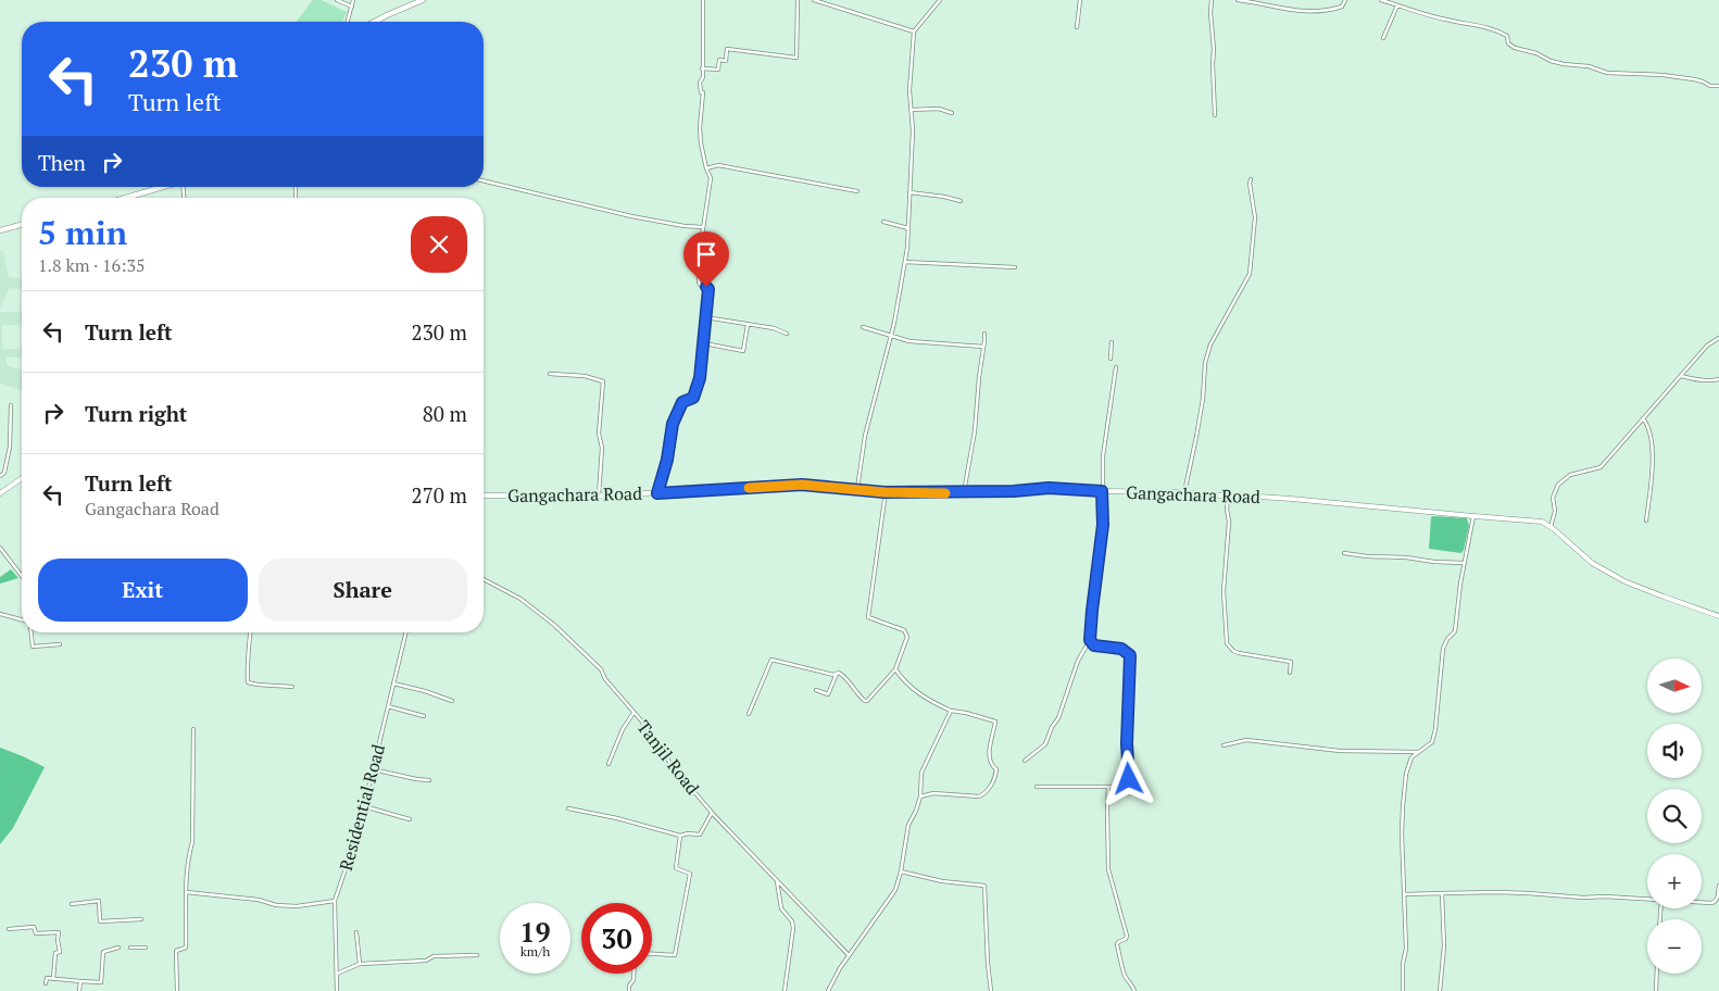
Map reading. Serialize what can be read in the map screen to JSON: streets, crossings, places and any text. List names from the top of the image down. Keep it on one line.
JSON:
{"streets":{"main road":["Gangachara Road"],"street":["Tanjil Road","Residential Road"]},"north":"right","page":{"turn":["230 m","Turn left"],"then":"Then","heading":["5 min","1.8 km · 16:35"],"list":[{"name":"Turn left","value":"230 m"},{"name":"Turn right","value":"80 m"},{"name":"Turn left","note":"Gangachara Road","value":"270 m"}],"buttons":["Exit","Share"],"map_buttons":["+","−"],"speed":"19 km/h","limit":"30"}}
